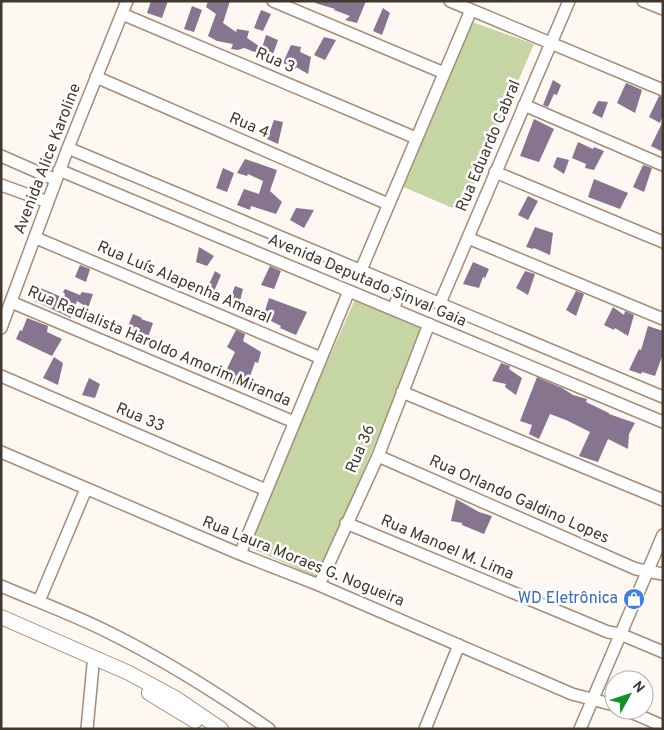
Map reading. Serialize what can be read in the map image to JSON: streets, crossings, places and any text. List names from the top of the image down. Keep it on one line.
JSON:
{"streets":{"street":["Rua 3","Rua 4","Rua Eduardo Cabral","Avenida Alice Karoline","Avenida Deputado Sinval Gaia","Rua Luís Alapenha Amaral","Rua Radialista Haroldo Amorim Miranda","Rua 33","Rua 36","Rua Orlando Galdino Lopes","Rua Manoel M. Lima","Rua Laura Moraes G. Nogueira"]},"crossings":[["Rua 3","Avenida Alice Karoline"],["Rua 4","Avenida Alice Karoline"],["Rua Eduardo Cabral","Avenida Deputado Sinval Gaia"],["Avenida Alice Karoline","Avenida Deputado Sinval Gaia"],["Avenida Alice Karoline","Rua Luís Alapenha Amaral"],["Avenida Alice Karoline","Rua Radialista Haroldo Amorim Miranda"],["Avenida Deputado Sinval Gaia","Rua 36"],["Rua 36","Rua Orlando Galdino Lopes"],["Rua 36","Rua Manoel M. Lima"],["Rua 36","Rua Laura Moraes G. Nogueira"]],"places":{"shop":["WD Eletrônica"]},"north":"top right"}
